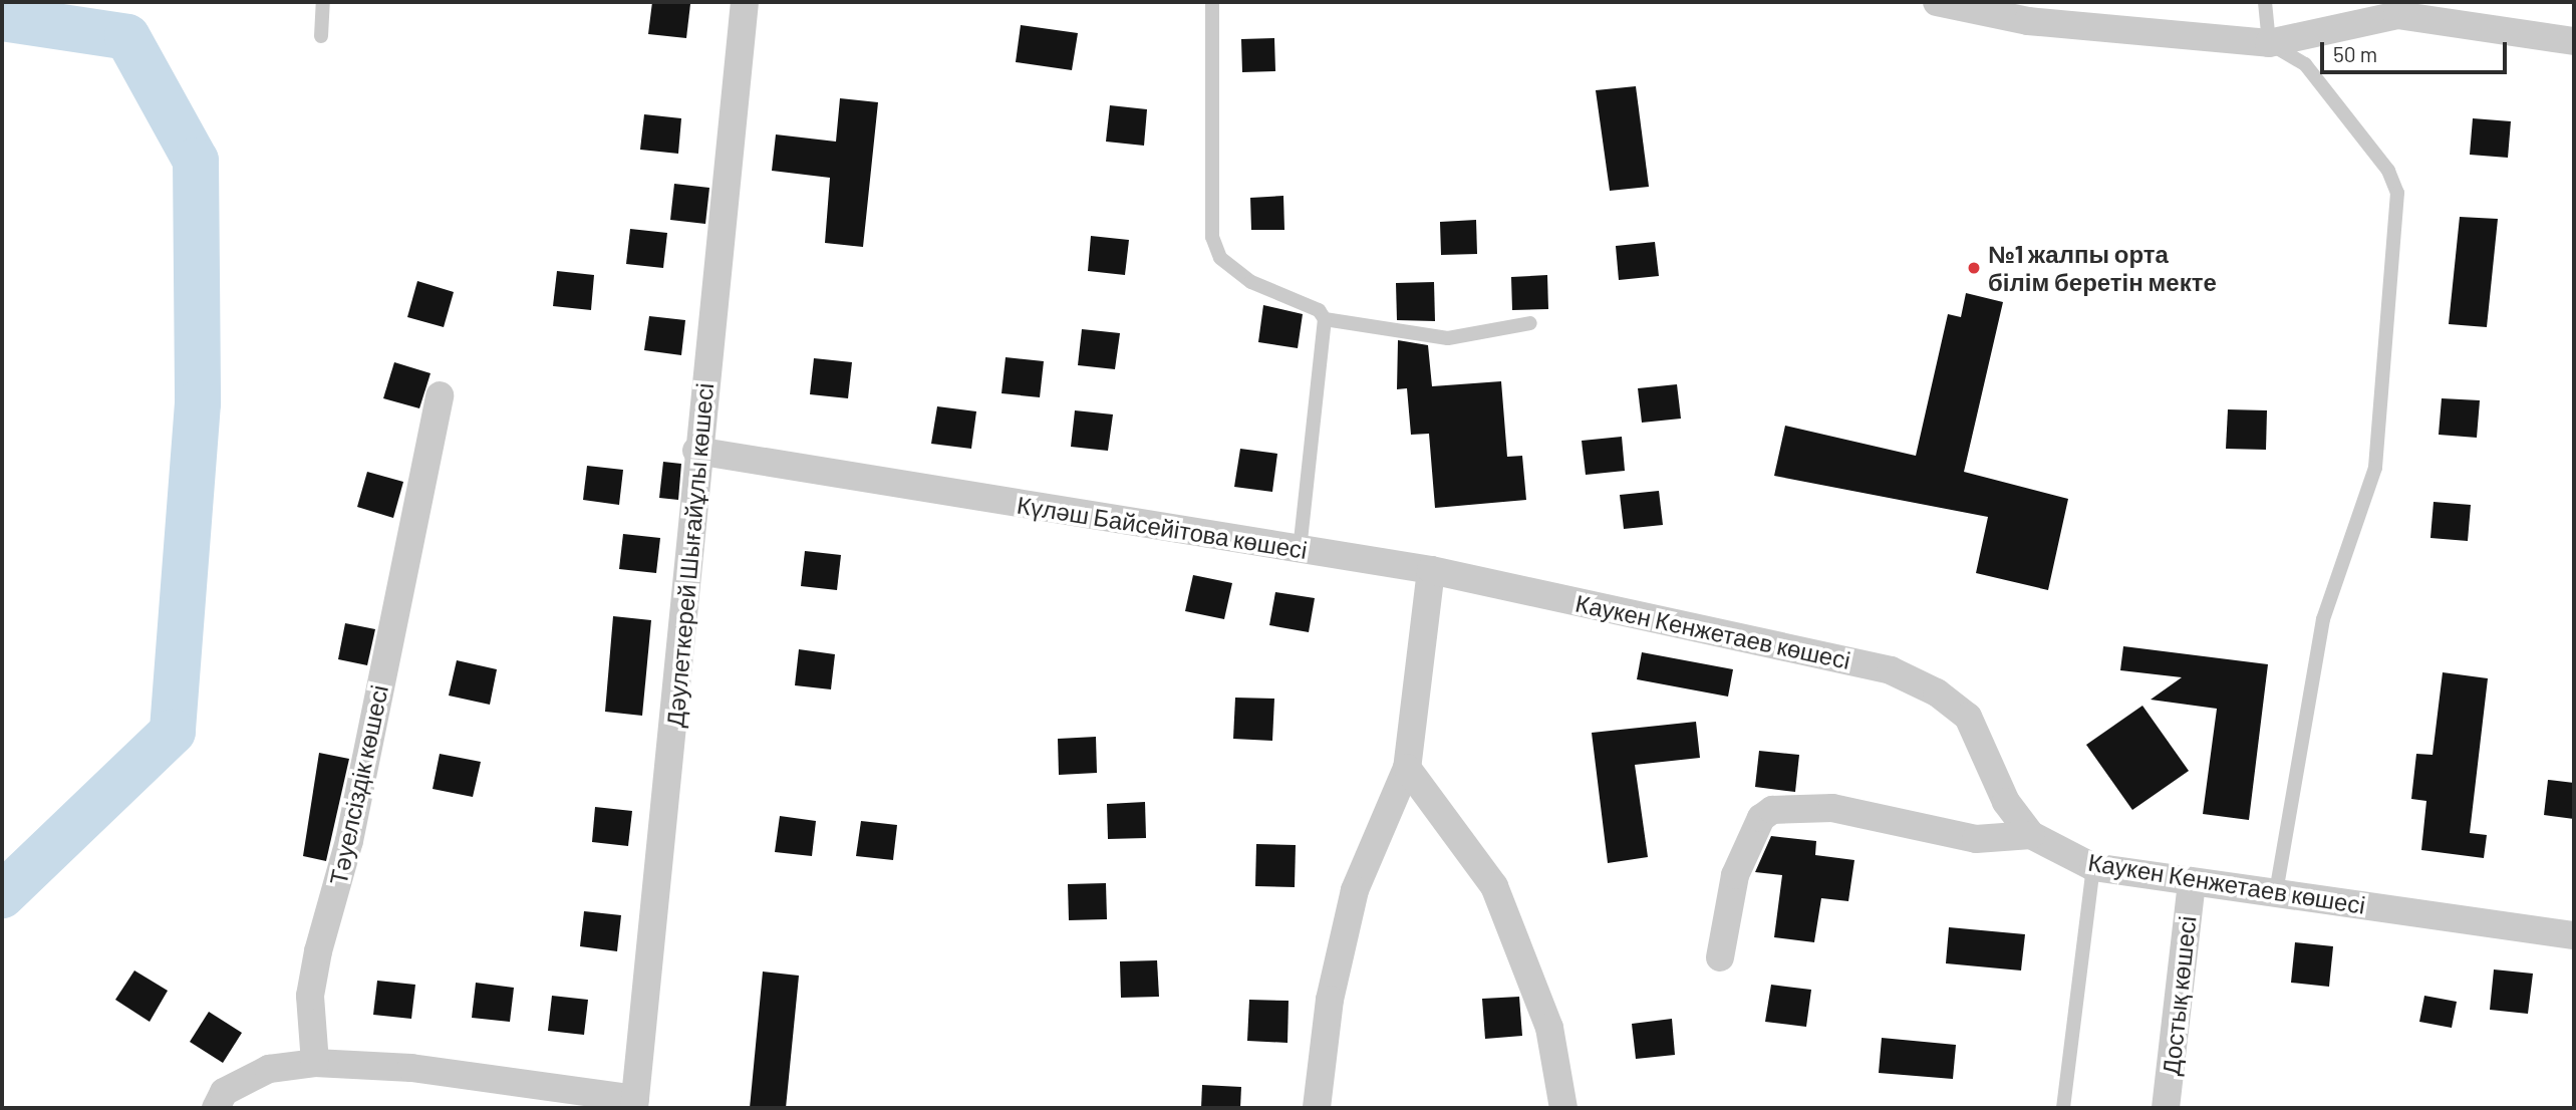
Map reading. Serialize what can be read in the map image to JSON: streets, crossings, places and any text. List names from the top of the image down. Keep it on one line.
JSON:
{"streets":{"street":["Күләш Байсейітова көшесі","Дәулеткерей Шығайұлы көшесі","Каукен Кенжетаев көшесі","Тәуелсіздік көшесі","Достық көшесі"]},"crossings":[["Күләш Байсейітова көшесі","Дәулеткерей Шығайұлы көшесі"],["Күләш Байсейітова көшесі","Каукен Кенжетаев көшесі"],["Каукен Кенжетаев көшесі","Достық көшесі"]],"places":["№1 жалпы орта білім беретін мекте"],"scale_bar":"50 m"}
